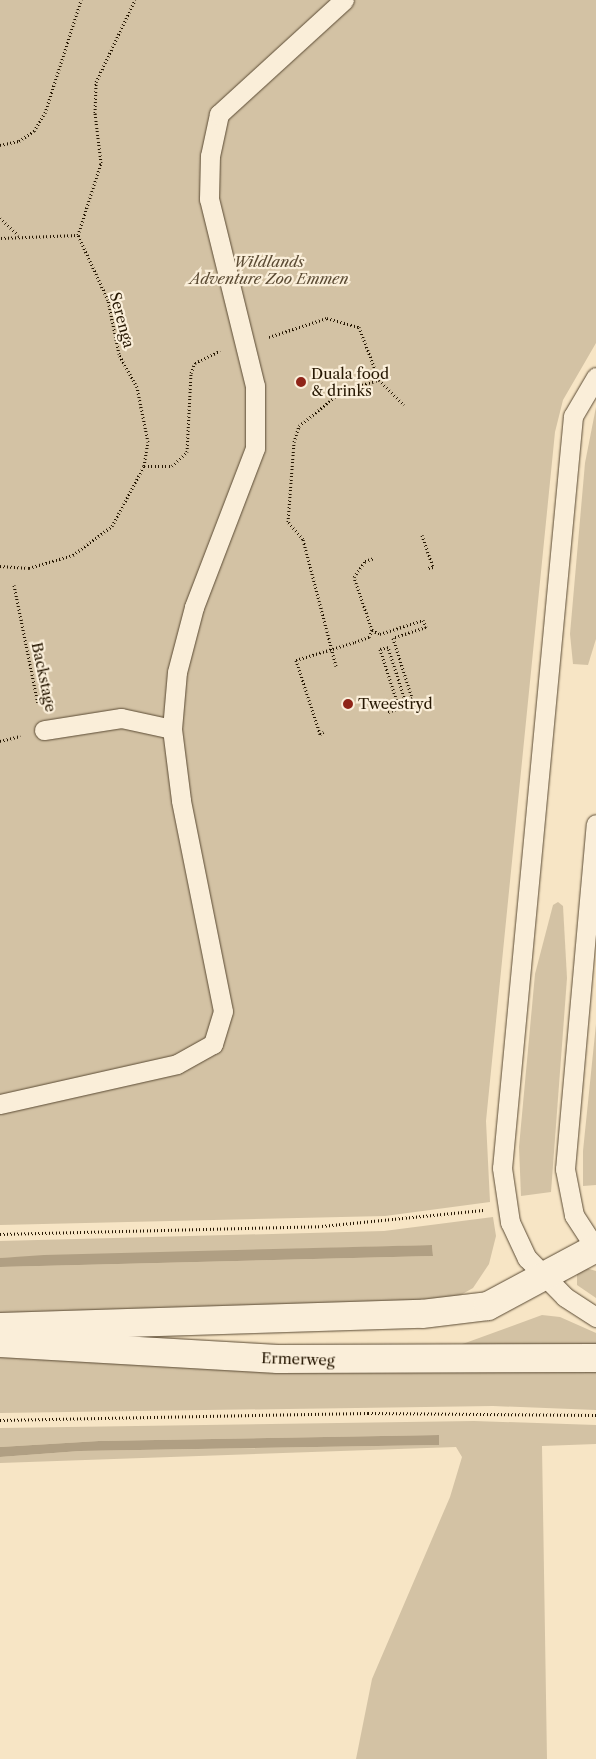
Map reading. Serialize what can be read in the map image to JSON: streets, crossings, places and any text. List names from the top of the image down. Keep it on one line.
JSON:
{"streets":{"street":["Ermerweg"],"path":["Serenga","Backstage"]},"parks":["Wildlands Adventure Zoo Emmen"],"places":["Duala food & drinks","Tweestryd"]}
